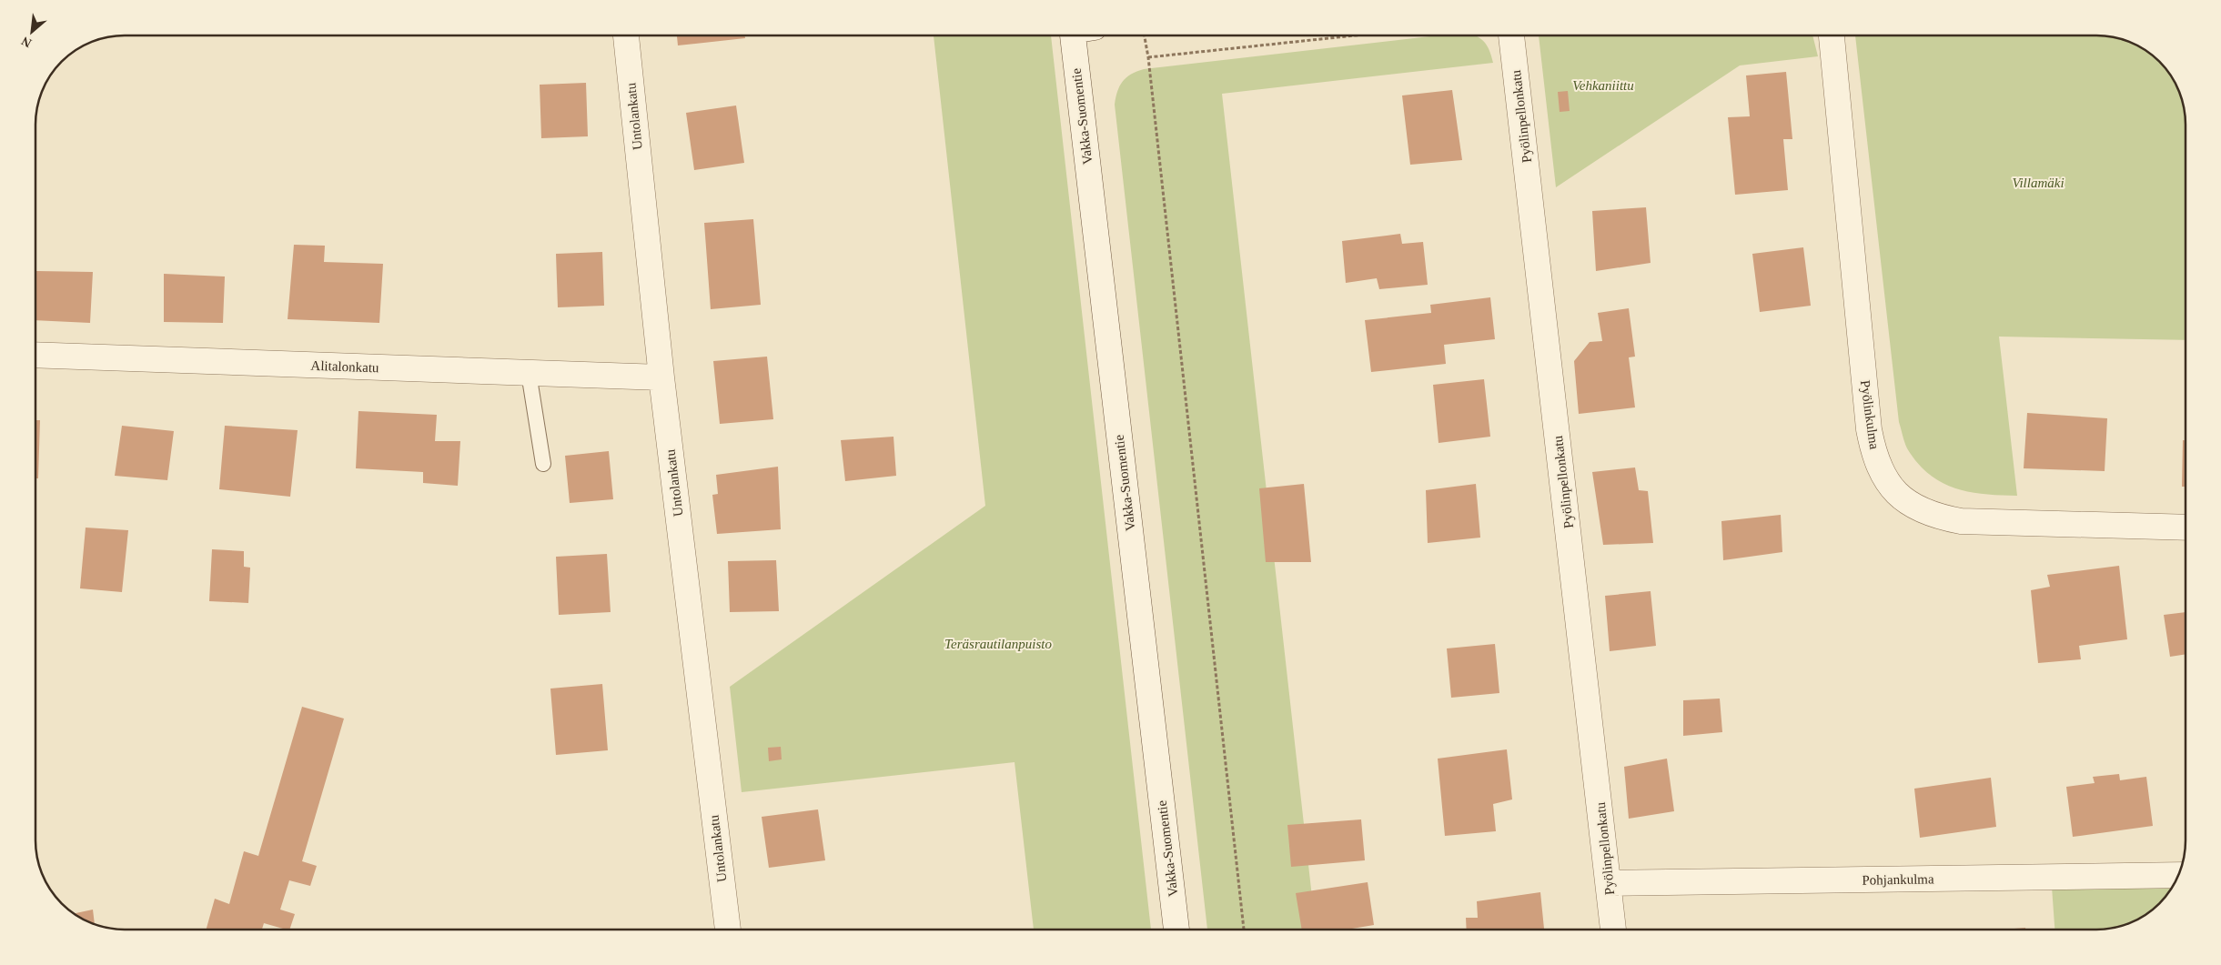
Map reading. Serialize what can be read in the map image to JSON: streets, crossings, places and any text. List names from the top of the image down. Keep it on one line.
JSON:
{"streets":{"street":["Untolankatu","Vakka-Suomentie","Pyölinpellonkatu","Alitalonkatu","Pyölinkulma","Pohjankulma"]},"crossings":[["Untolankatu","Alitalonkatu"],["Pyölinpellonkatu","Pohjankulma"]],"parks":["Vehkaniittu","Villamäki","Teräsrautilanpuisto"],"north":"bottom left"}
